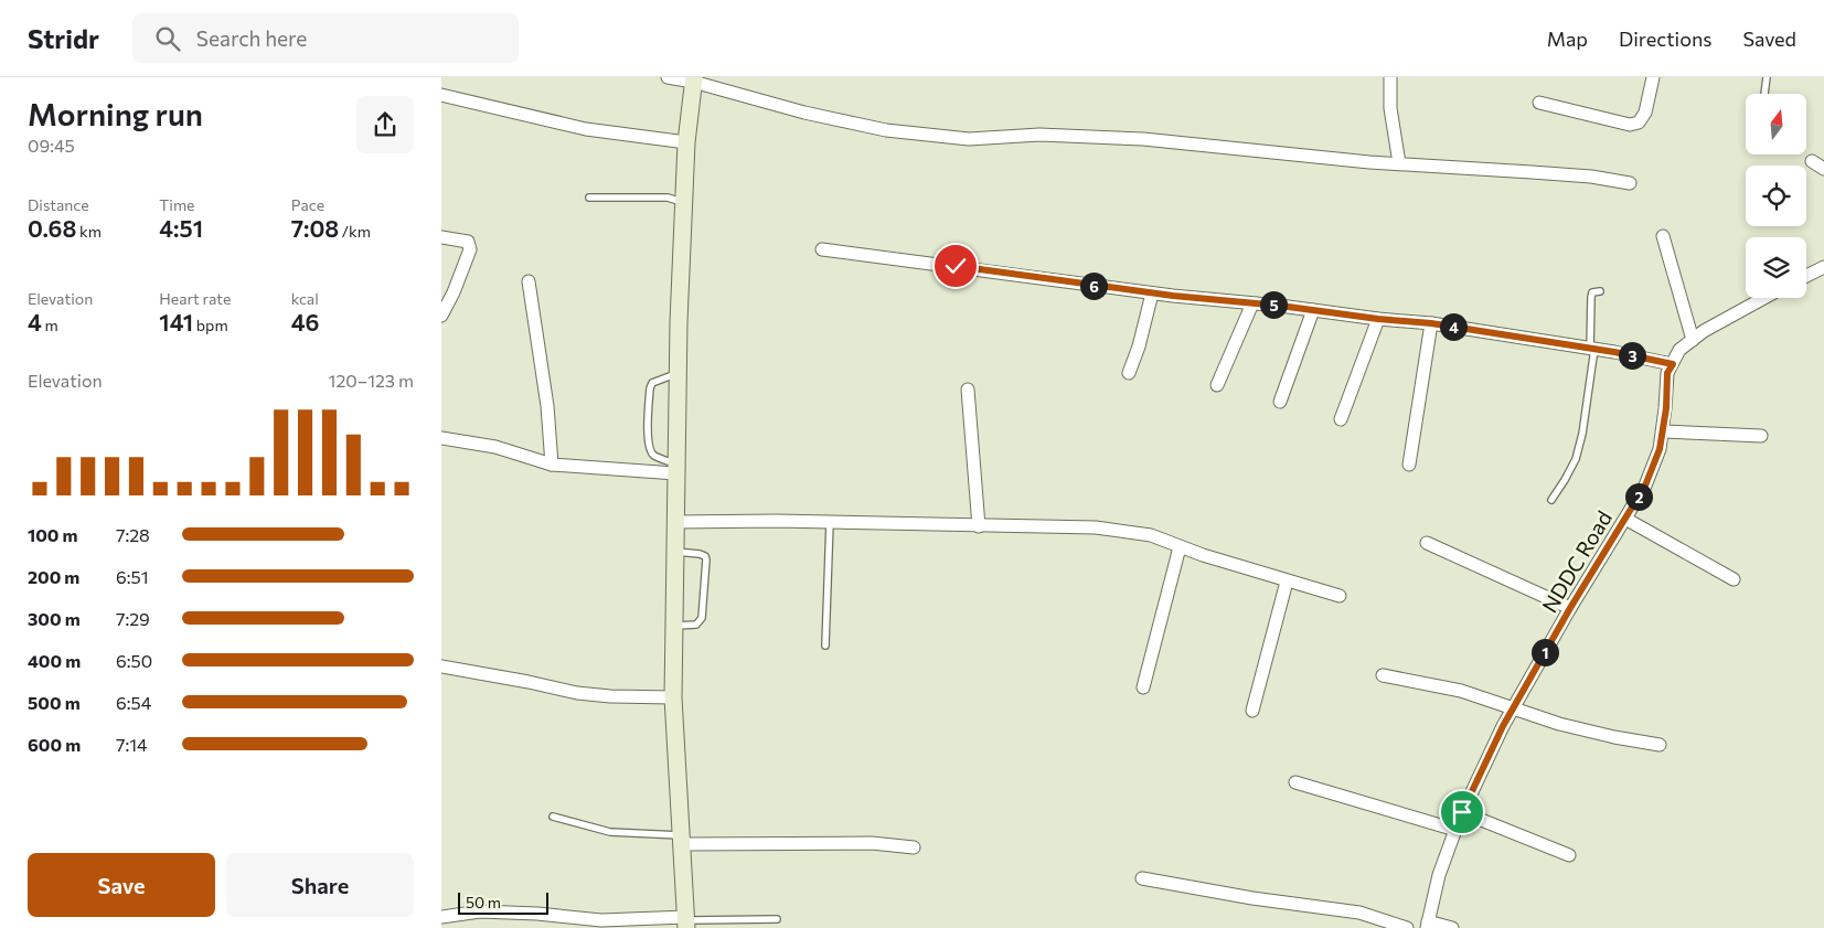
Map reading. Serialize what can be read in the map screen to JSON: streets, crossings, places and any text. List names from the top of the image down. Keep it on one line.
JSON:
{"streets":{"street":["NDDC Road"]},"scale_bar":"50 m","north":"top","page":{"header":"Stridr","search":"Search here","nav":["Map","Directions","Saved"],"heading":["Morning run","09:45"],"stats":[["Distance","0.68 km"],["Time","4:51"],["Pace","7:08 /km"],["Elevation","4 m"],["Heart rate","141 bpm"],["kcal","46"]],"pins":["6","5","4","3","2","1"],"chart":["Elevation","120–123 m"],"list":[{"name":"100 m","note":"7:28"},{"name":"200 m","note":"6:51"},{"name":"300 m","note":"7:29"},{"name":"400 m","note":"6:50"},{"name":"500 m","note":"6:54"},{"name":"600 m","note":"7:14"}],"buttons":["Save","Share"],"scale":"50 m"}}
